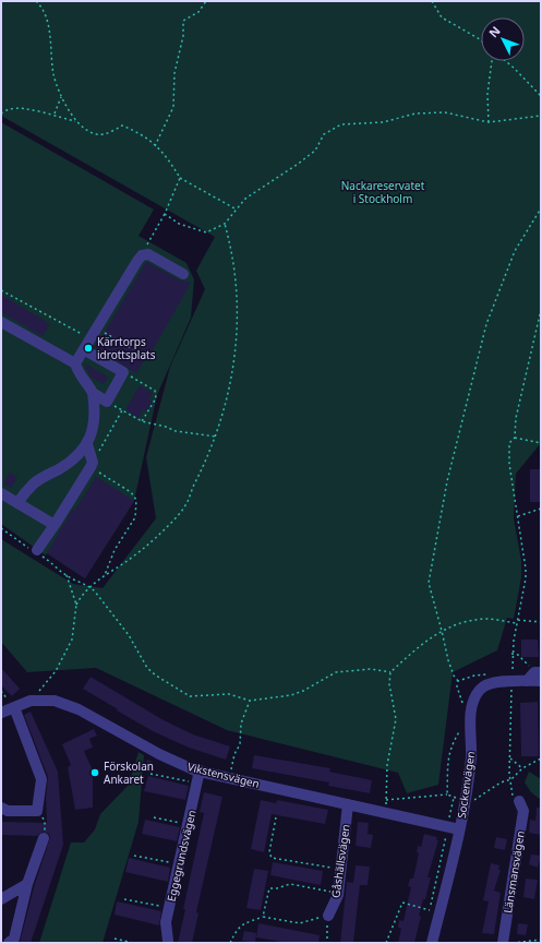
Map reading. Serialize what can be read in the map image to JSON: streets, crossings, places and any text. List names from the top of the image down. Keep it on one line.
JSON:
{"streets":{"street":["Vikstensvägen","Sockenvägen","Eggegrundsvägen","Gåshällsvägen","Länsmansvägen"]},"crossings":[["Vikstensvägen","Sockenvägen"],["Vikstensvägen","Eggegrundsvägen"],["Vikstensvägen","Gåshällsvägen"]],"parks":["Nackareservatet i Stockholm"],"places":["Kärrtorps idrottsplats","Förskolan Ankaret"],"north":"top left"}
